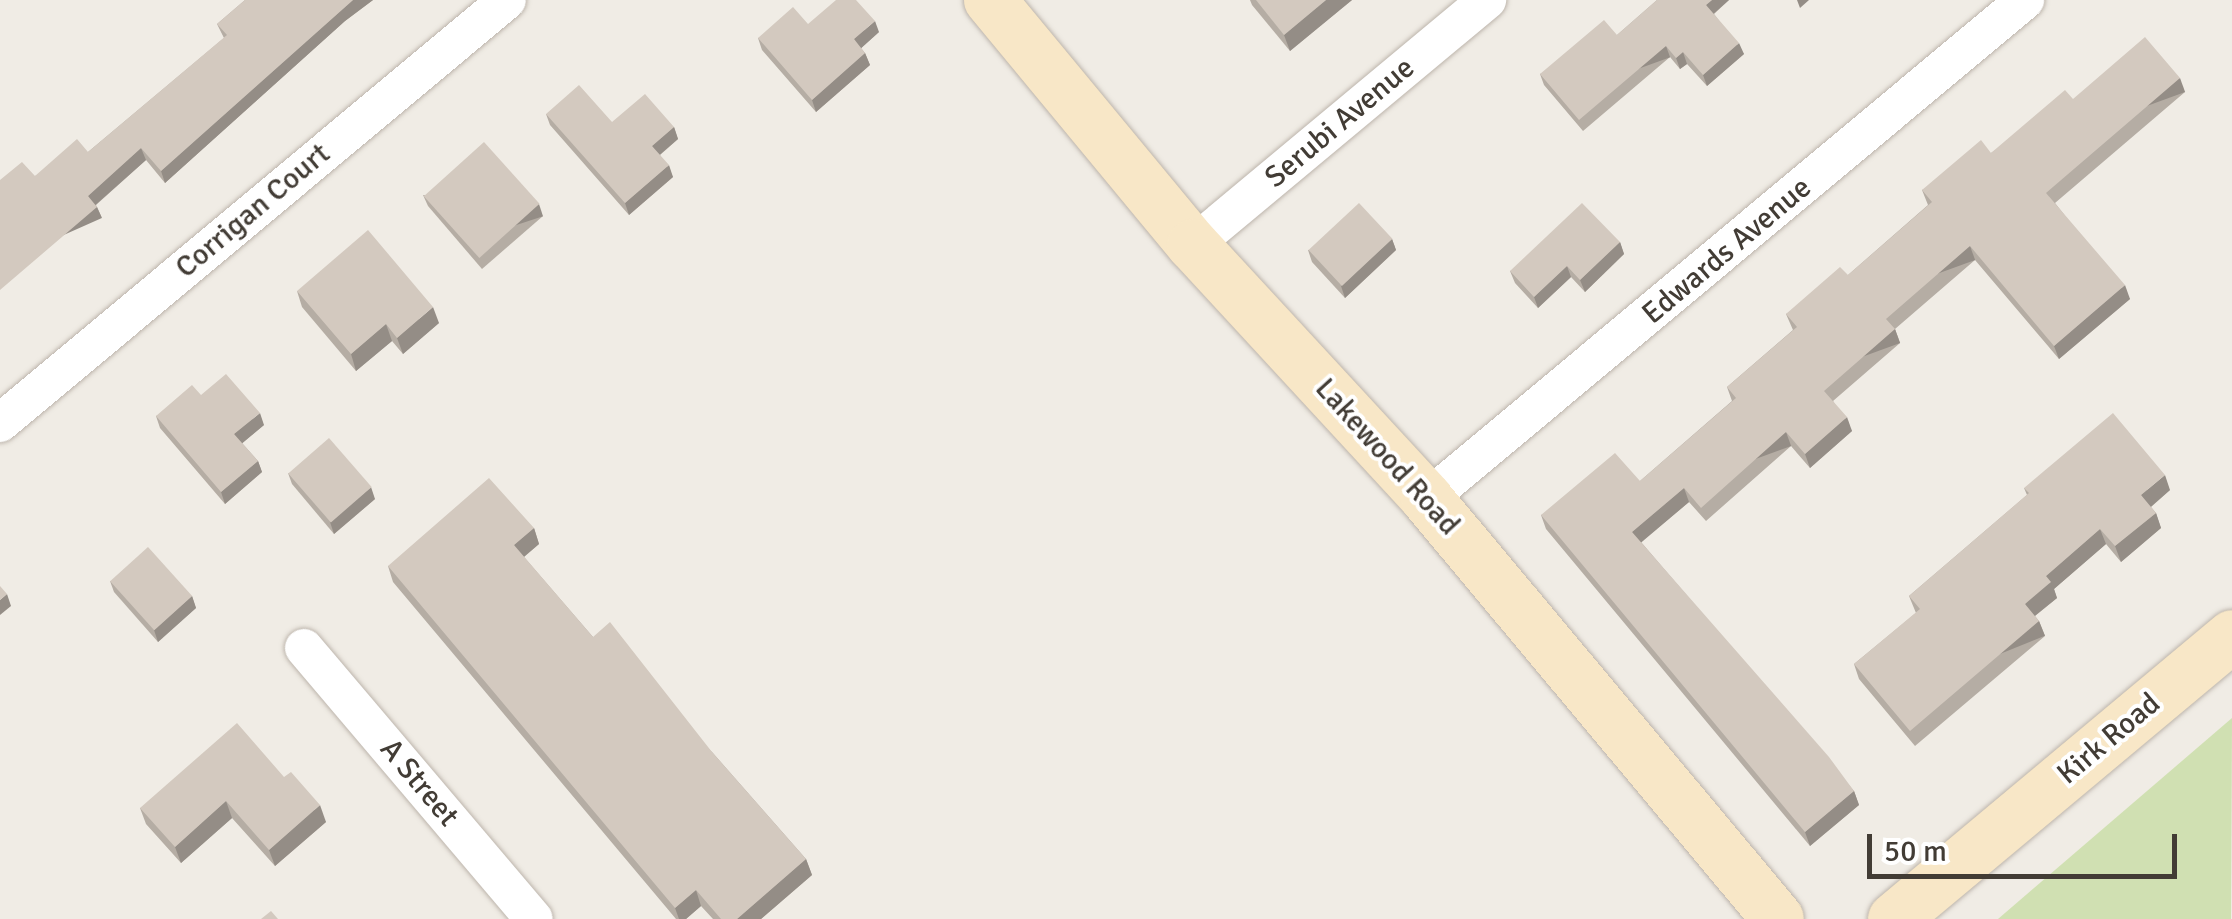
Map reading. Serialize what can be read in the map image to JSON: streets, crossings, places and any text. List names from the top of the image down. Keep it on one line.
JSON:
{"streets":{"street":["Serubi Avenue","Corrigan Court","Edwards Avenue","Lakewood Road","Kirk Road","A Street"]},"crossings":[["Serubi Avenue","Lakewood Road"],["Edwards Avenue","Lakewood Road"]],"scale_bar":"50 m"}
